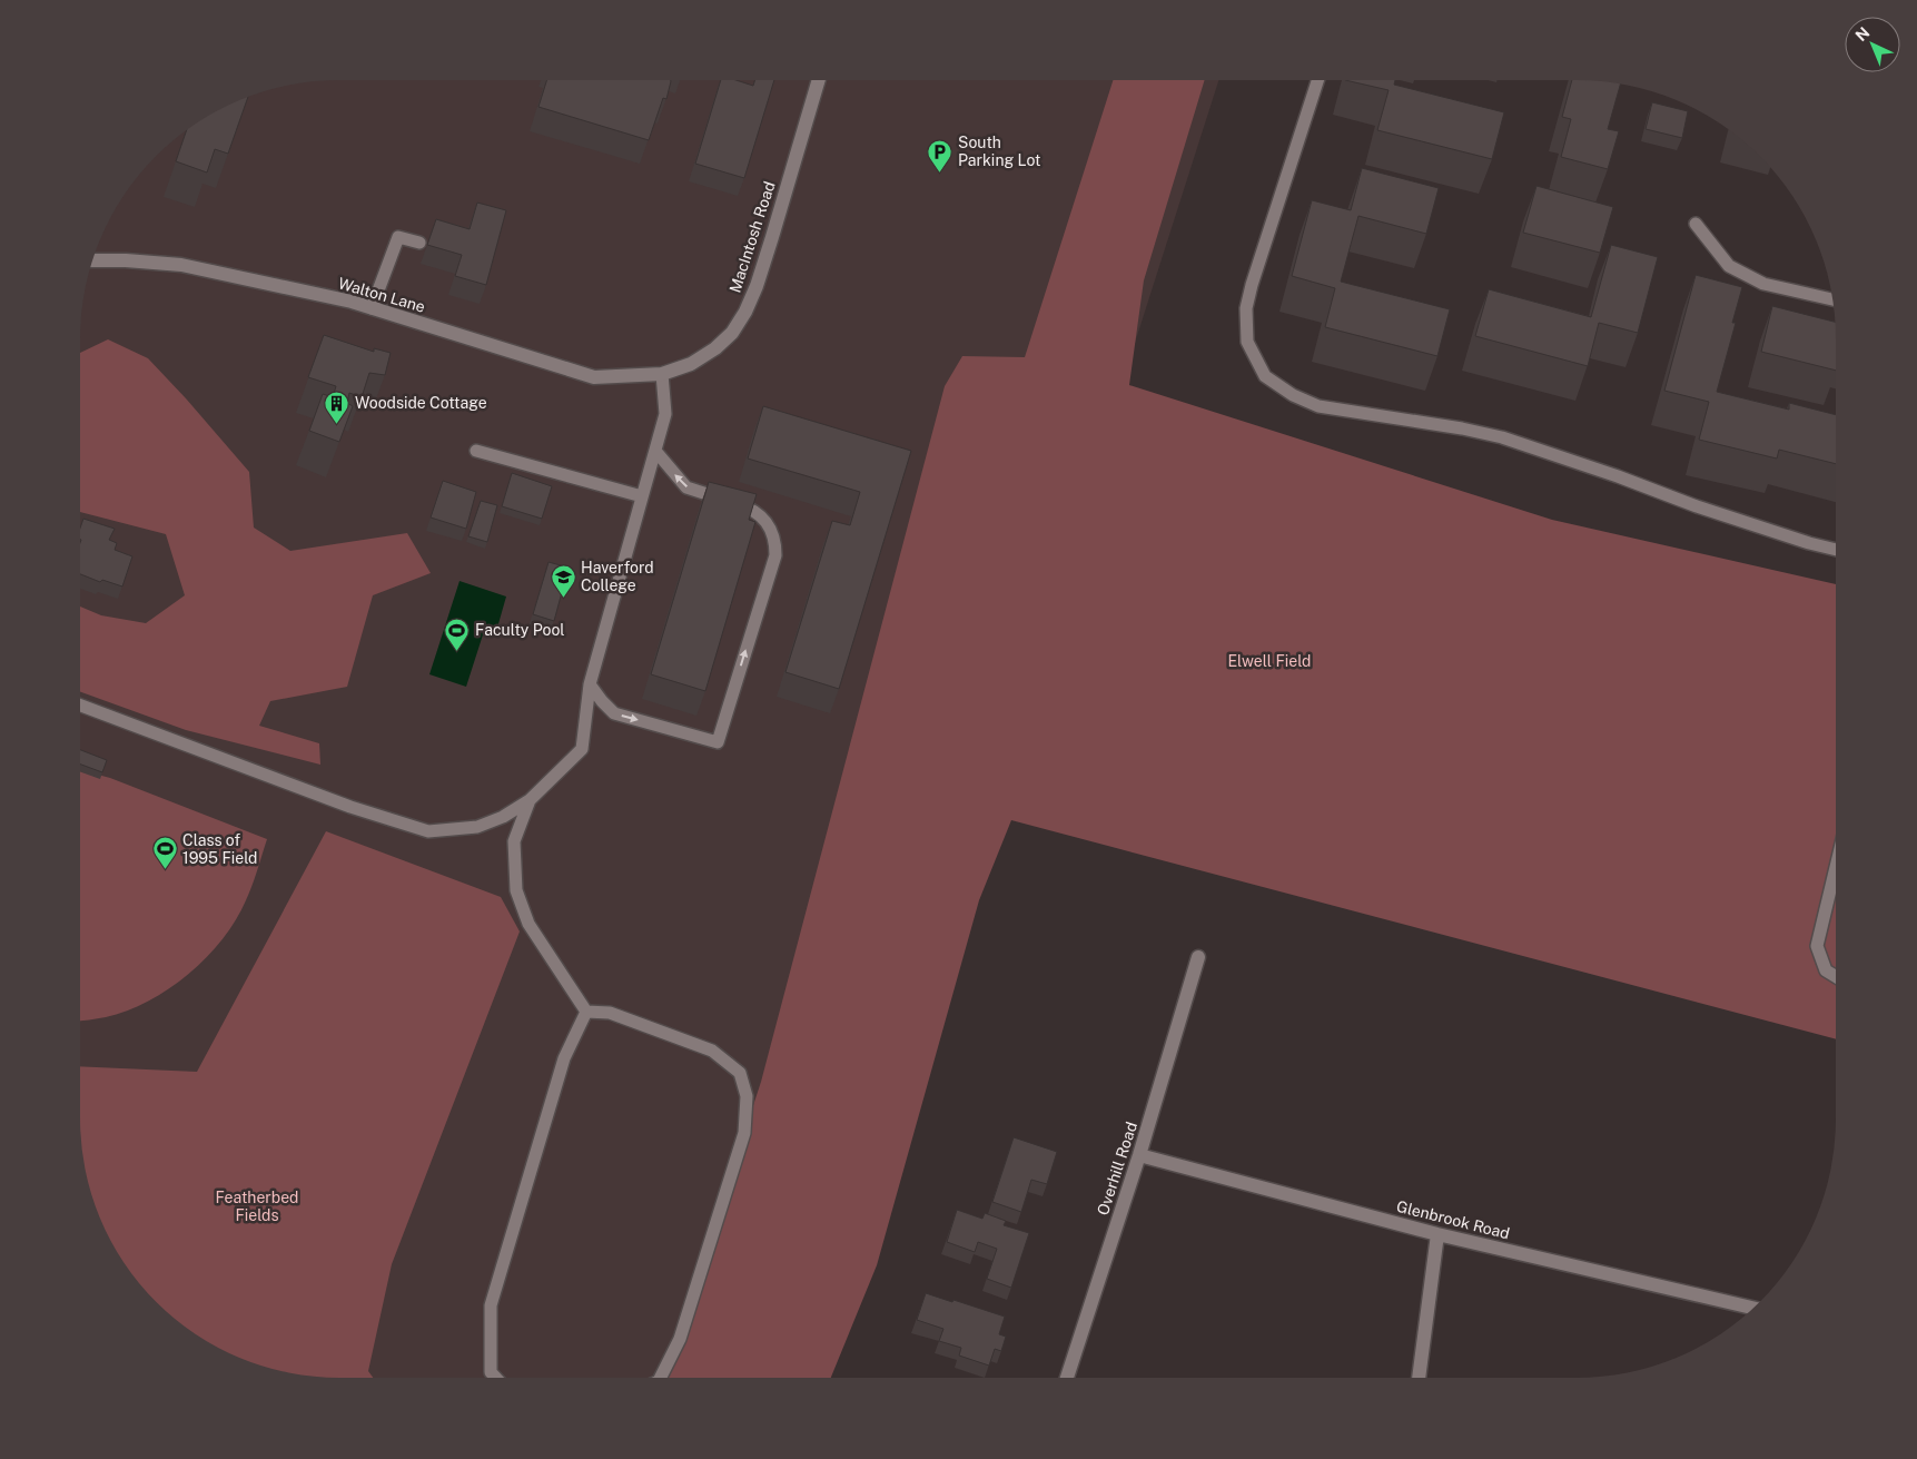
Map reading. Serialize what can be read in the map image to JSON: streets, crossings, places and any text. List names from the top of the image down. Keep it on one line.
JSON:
{"streets":{"street":["MacIntosh Road","Walton Lane","Overhill Road","Glenbrook Road"]},"crossings":[["MacIntosh Road","Walton Lane"],["Overhill Road","Glenbrook Road"]],"parks":["Elwell Field","Featherbed Fields"],"places":{"parking":["South Parking Lot"],"building":["Woodside Cottage"],"school or university":["Haverford College"],"sports":["Faculty Pool","Class of 1995 Field"]},"north":"top left"}
